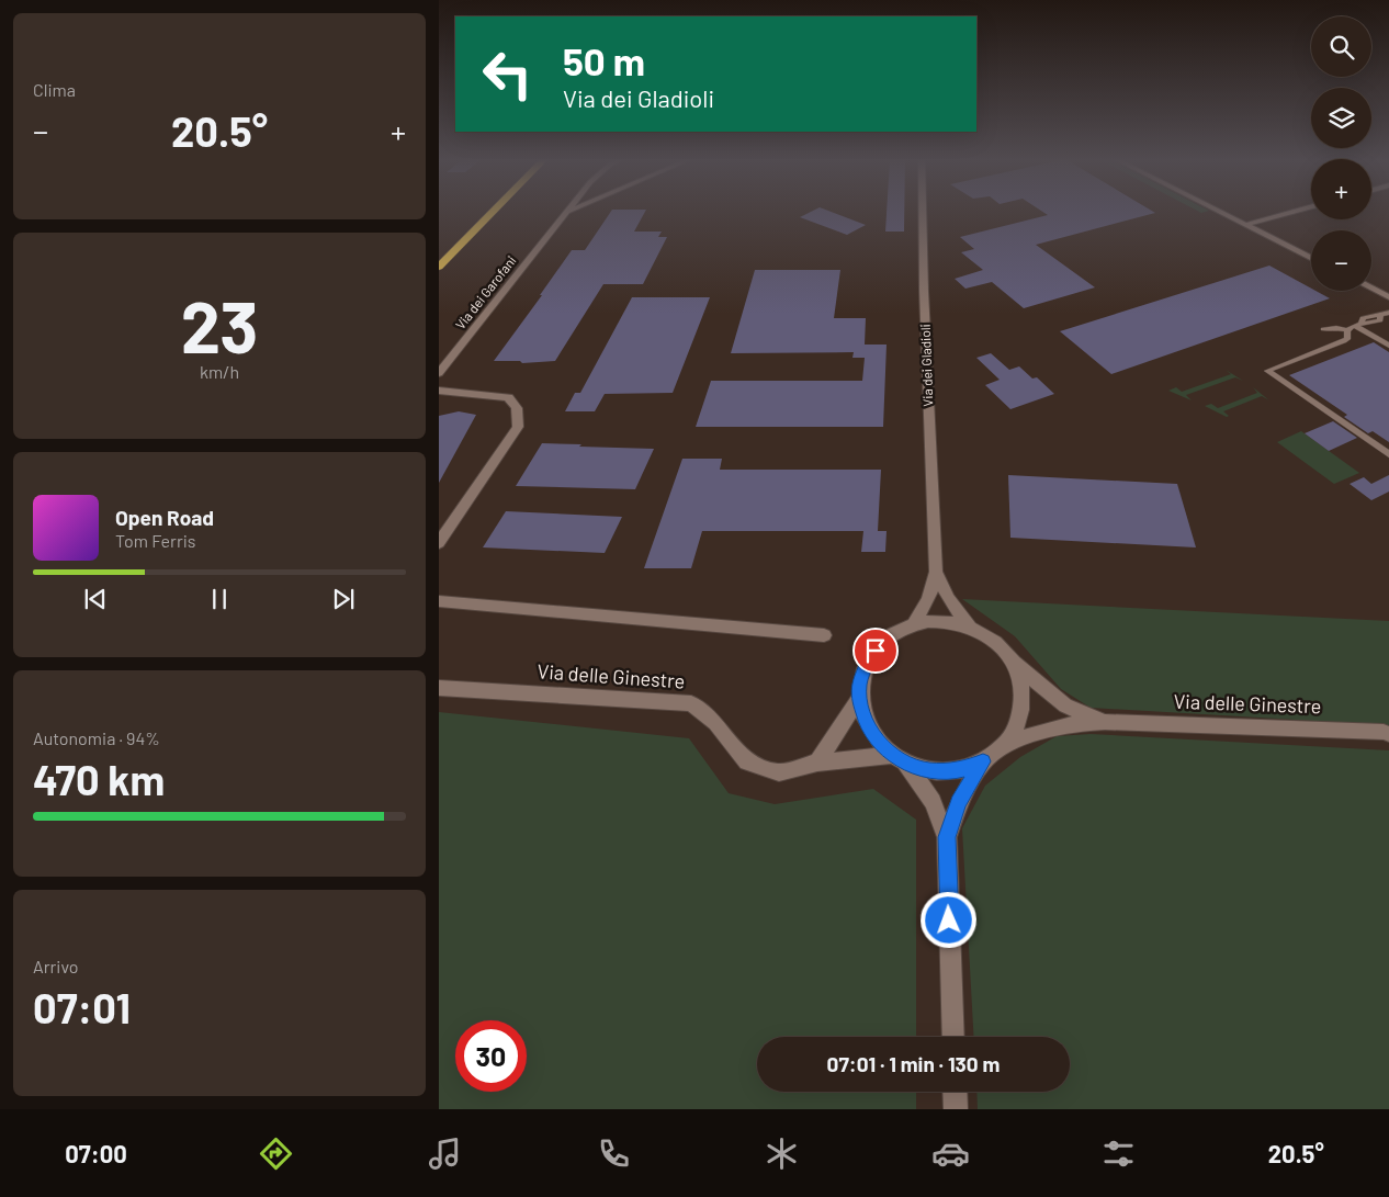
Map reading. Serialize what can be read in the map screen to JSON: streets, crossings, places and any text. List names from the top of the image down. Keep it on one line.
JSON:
{"streets":{"street":["Via dei Garofani","Via dei Gladioli","Via delle Ginestre"]},"crossings":[["Via dei Gladioli","Via delle Ginestre"]],"page":{"tile":["Clima",["23","km/h"],["Autonomia · 94%","470 km"],["Arrivo","07:01"]],"map_buttons":["+","−"],"turn":["50 m","Via dei Gladioli"],"heat":["−","20.5°","+"],"song":["Open Road","Tom Ferris"],"limit":"30","trip":"07:01 · 1 min · 130 m","tabs":["07:00","20.5°"]}}
